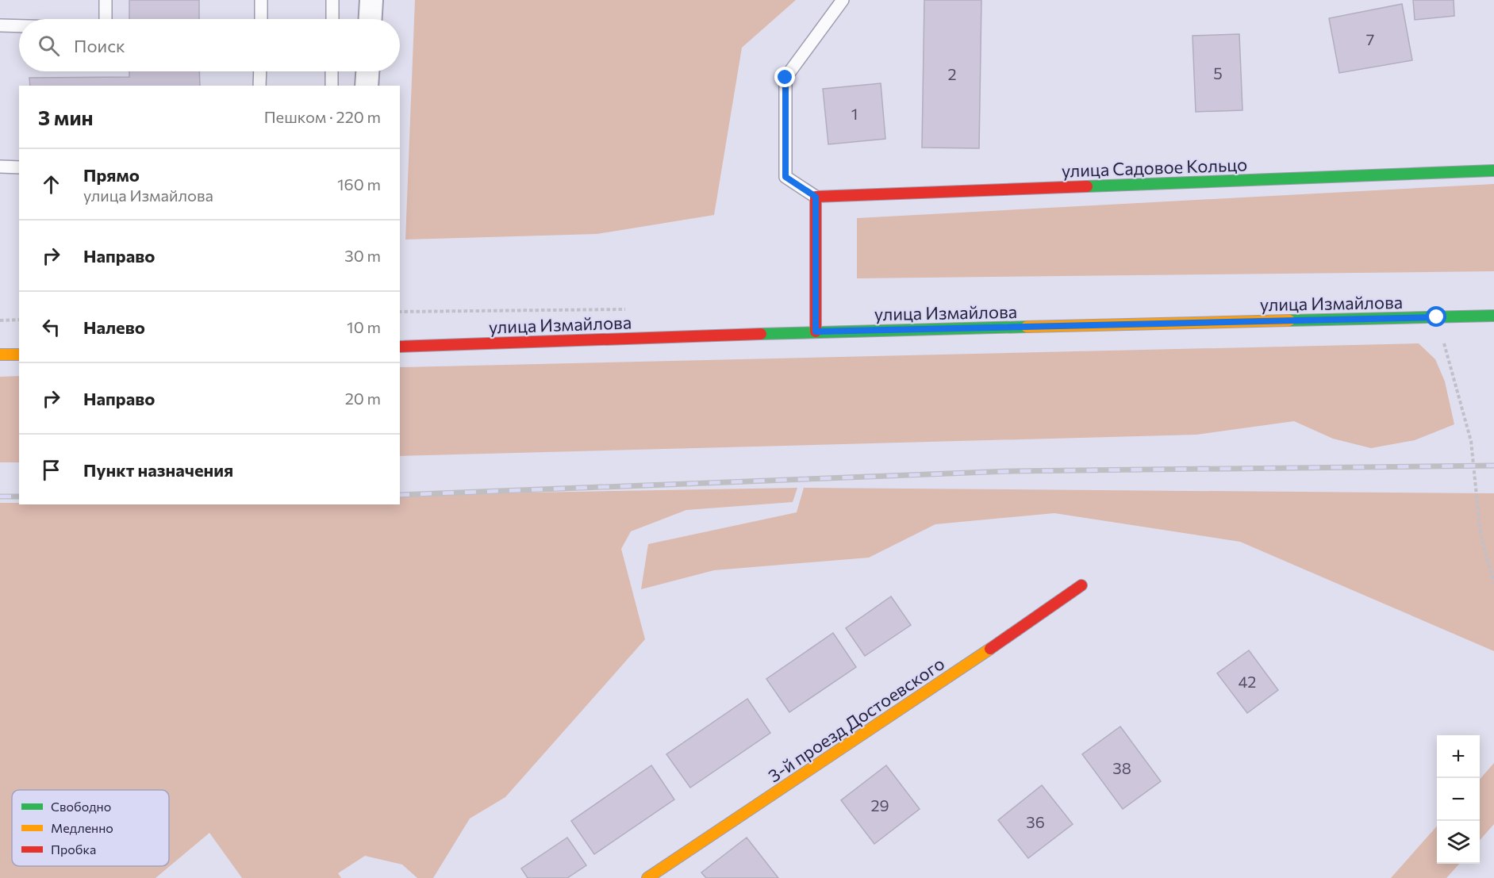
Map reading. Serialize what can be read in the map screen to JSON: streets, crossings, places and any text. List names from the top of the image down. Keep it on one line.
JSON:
{"streets":{"street":["улица Садовое Кольцо","улица Измайлова","3-й проезд Достоевского"]},"house_numbers":["7","5","2","1","42","38","29","36"],"legend":["Свободно","Медленно","Пробка"],"page":{"search":"Поиск","heading":["3 мин","Пешком · 220 m"],"list":[["Прямо","улица Измайлова","160 m"],["Направо","30 m"],["Налево","10 m"],["Направо","20 m"],"Пункт назначения"],"map_buttons":["+","−"]}}
